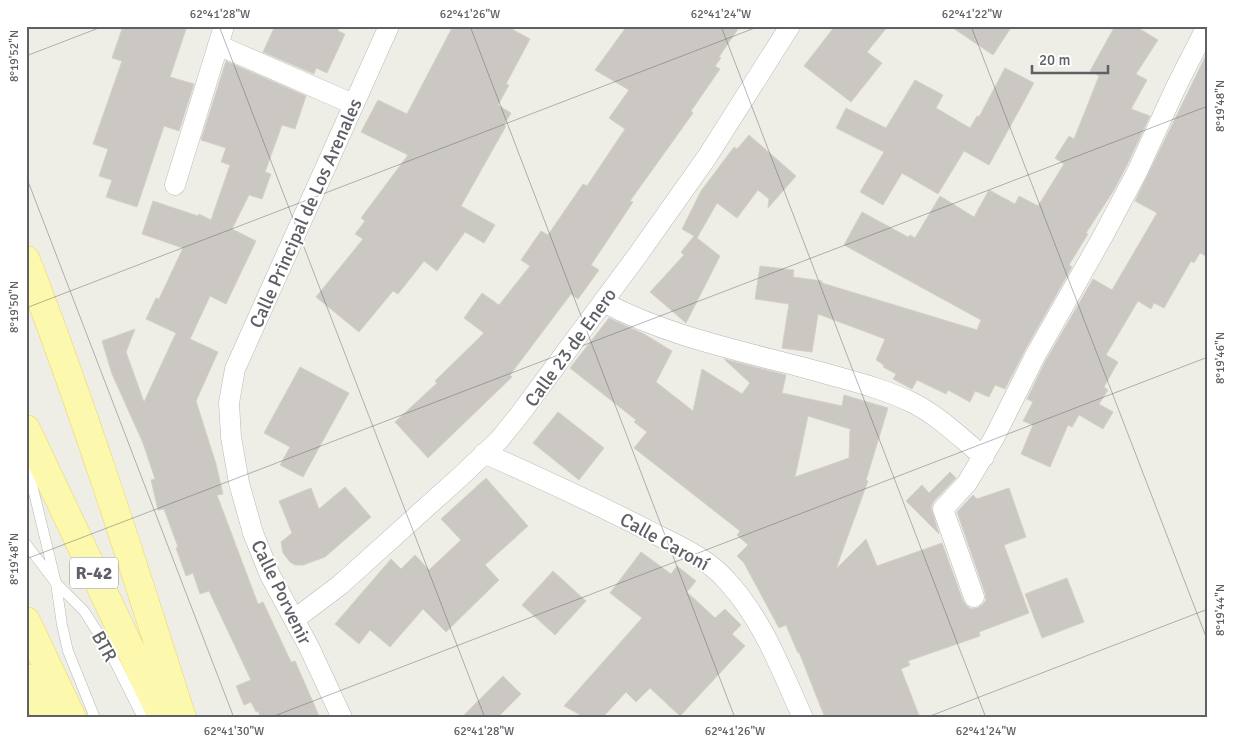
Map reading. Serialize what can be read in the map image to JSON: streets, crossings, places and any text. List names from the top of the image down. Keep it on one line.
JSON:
{"streets":{"main road":["R-42"],"street":["Calle Principal de Los Arenales","Calle 23 de Enero","Calle Caroní","Calle Porvenir"],"lane":["BTR"]},"crossings":[["Calle Principal de Los Arenales","Calle Porvenir"],["Calle 23 de Enero","Calle Caroní"],["Calle 23 de Enero","Calle Porvenir"]],"scale_bar":"20 m","coordinates":["62°41'28\"W","62°41'26\"W","62°41'24\"W","62°41'22\"W","8°19'52\"N","8°19'48\"N","8°19'50\"N","8°19'46\"N","8°19'44\"N","62°41'30\"W"]}
